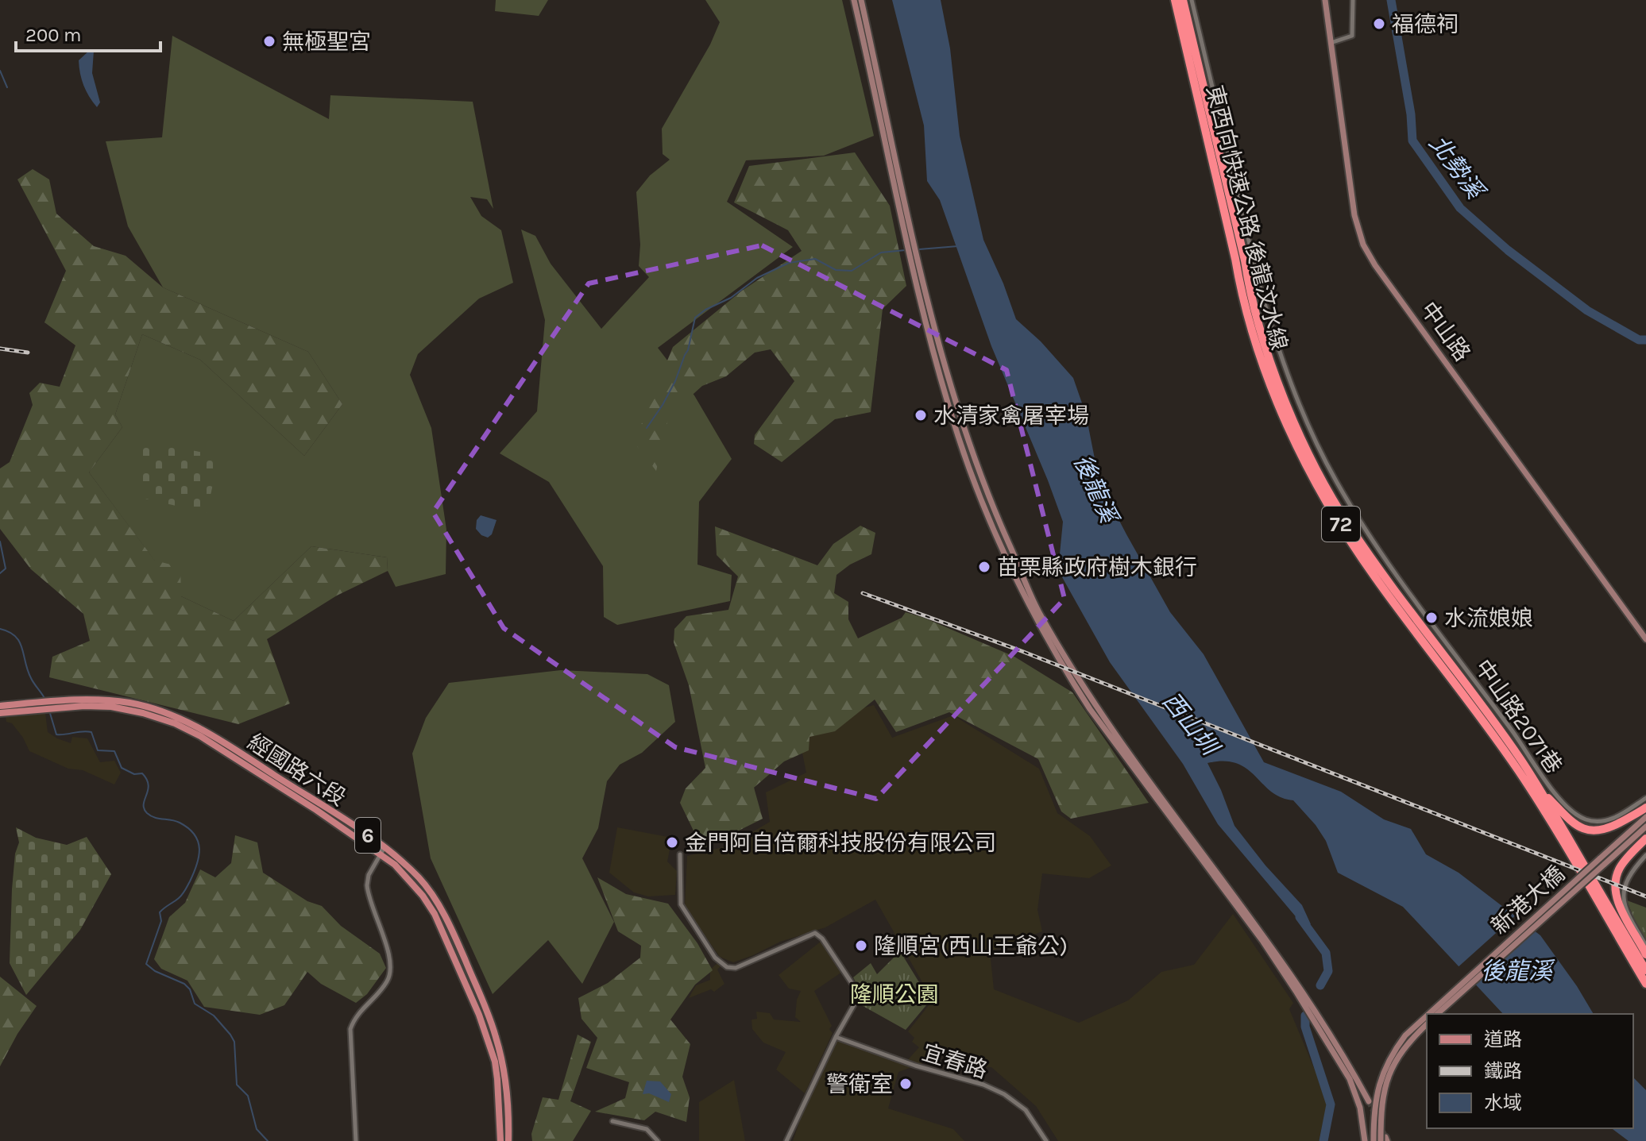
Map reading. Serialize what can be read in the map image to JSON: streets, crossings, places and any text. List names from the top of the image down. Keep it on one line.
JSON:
{"streets":{"highway":["東西向快速公路 後龍汶水線","72"],"main road":["經國路六段","6"],"street":["中山路","中山路2071巷","新港大橋","宜春路"]},"crossings":[["經國路六段","6"]],"water":["北勢溪","後龍溪","西山圳"],"parks":["隆順公園"],"places":["福德祠","無極聖宮","水清家禽屠宰場","苗栗縣政府樹木銀行","水流娘娘","金門阿自倍爾科技股份有限公司","隆順宮(西山王爺公)","警衛室"],"legend":["道路","鐵路","水域"],"scale_bar":"200 m"}
